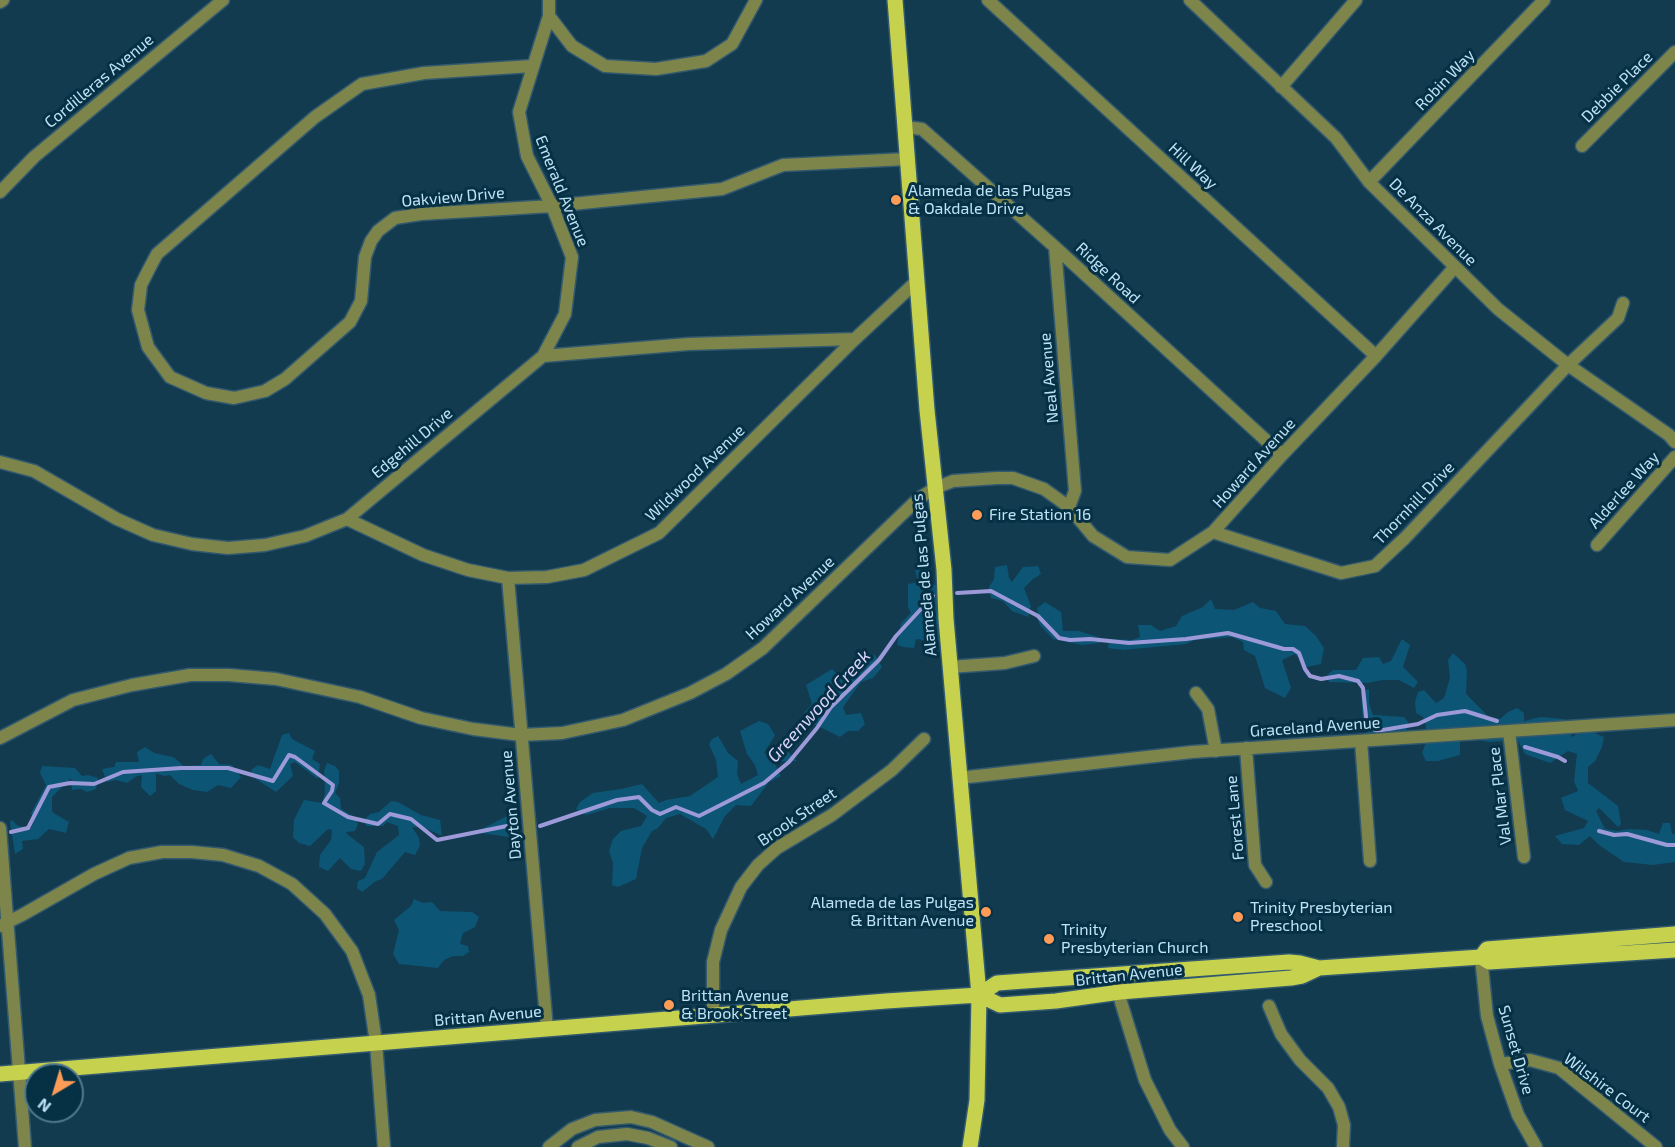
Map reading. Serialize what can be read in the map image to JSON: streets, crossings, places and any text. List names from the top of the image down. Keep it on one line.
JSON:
{"streets":{"main road":["Alameda de las Pulgas","Brittan Avenue"],"street":["Robin Way","Cordilleras Avenue","Debbie Place","Hill Way","Emerald Avenue","Oakview Drive","De Anza Avenue","Ridge Road","Neal Avenue","Edgehill Drive","Howard Avenue","Wildwood Avenue","Alderlee Way","Thornhill Drive","Graceland Avenue","Val Mar Place","Dayton Avenue","Brook Street","Forest Lane","Sunset Drive","Wilshire Court"]},"crossings":[["Robin Way","De Anza Avenue"],["Hill Way","Howard Avenue"],["Emerald Avenue","Oakview Drive"],["Emerald Avenue","Edgehill Drive"],["Oakview Drive","Alameda de las Pulgas"],["De Anza Avenue","Howard Avenue"],["De Anza Avenue","Thornhill Drive"],["Ridge Road","Neal Avenue"],["Ridge Road","Howard Avenue"],["Ridge Road","Alameda de las Pulgas"],["Neal Avenue","Howard Avenue"],["Edgehill Drive","Wildwood Avenue"],["Howard Avenue","Thornhill Drive"],["Howard Avenue","Alameda de las Pulgas"],["Howard Avenue","Dayton Avenue"],["Wildwood Avenue","Alameda de las Pulgas"],["Wildwood Avenue","Dayton Avenue"],["Alameda de las Pulgas","Graceland Avenue"],["Alameda de las Pulgas","Brittan Avenue"],["Graceland Avenue","Val Mar Place"],["Graceland Avenue","Forest Lane"],["Dayton Avenue","Brittan Avenue"],["Brook Street","Brittan Avenue"],["Brittan Avenue","Sunset Drive"],["Sunset Drive","Wilshire Court"]],"water":["Greenwood Creek"],"places":["Alameda de las Pulgas & Oakdale Drive","Fire Station 16","Alameda de las Pulgas & Brittan Avenue","Trinity Presbyterian Preschool","Trinity Presbyterian Church","Brittan Avenue & Brook Street"],"north":"bottom left"}
